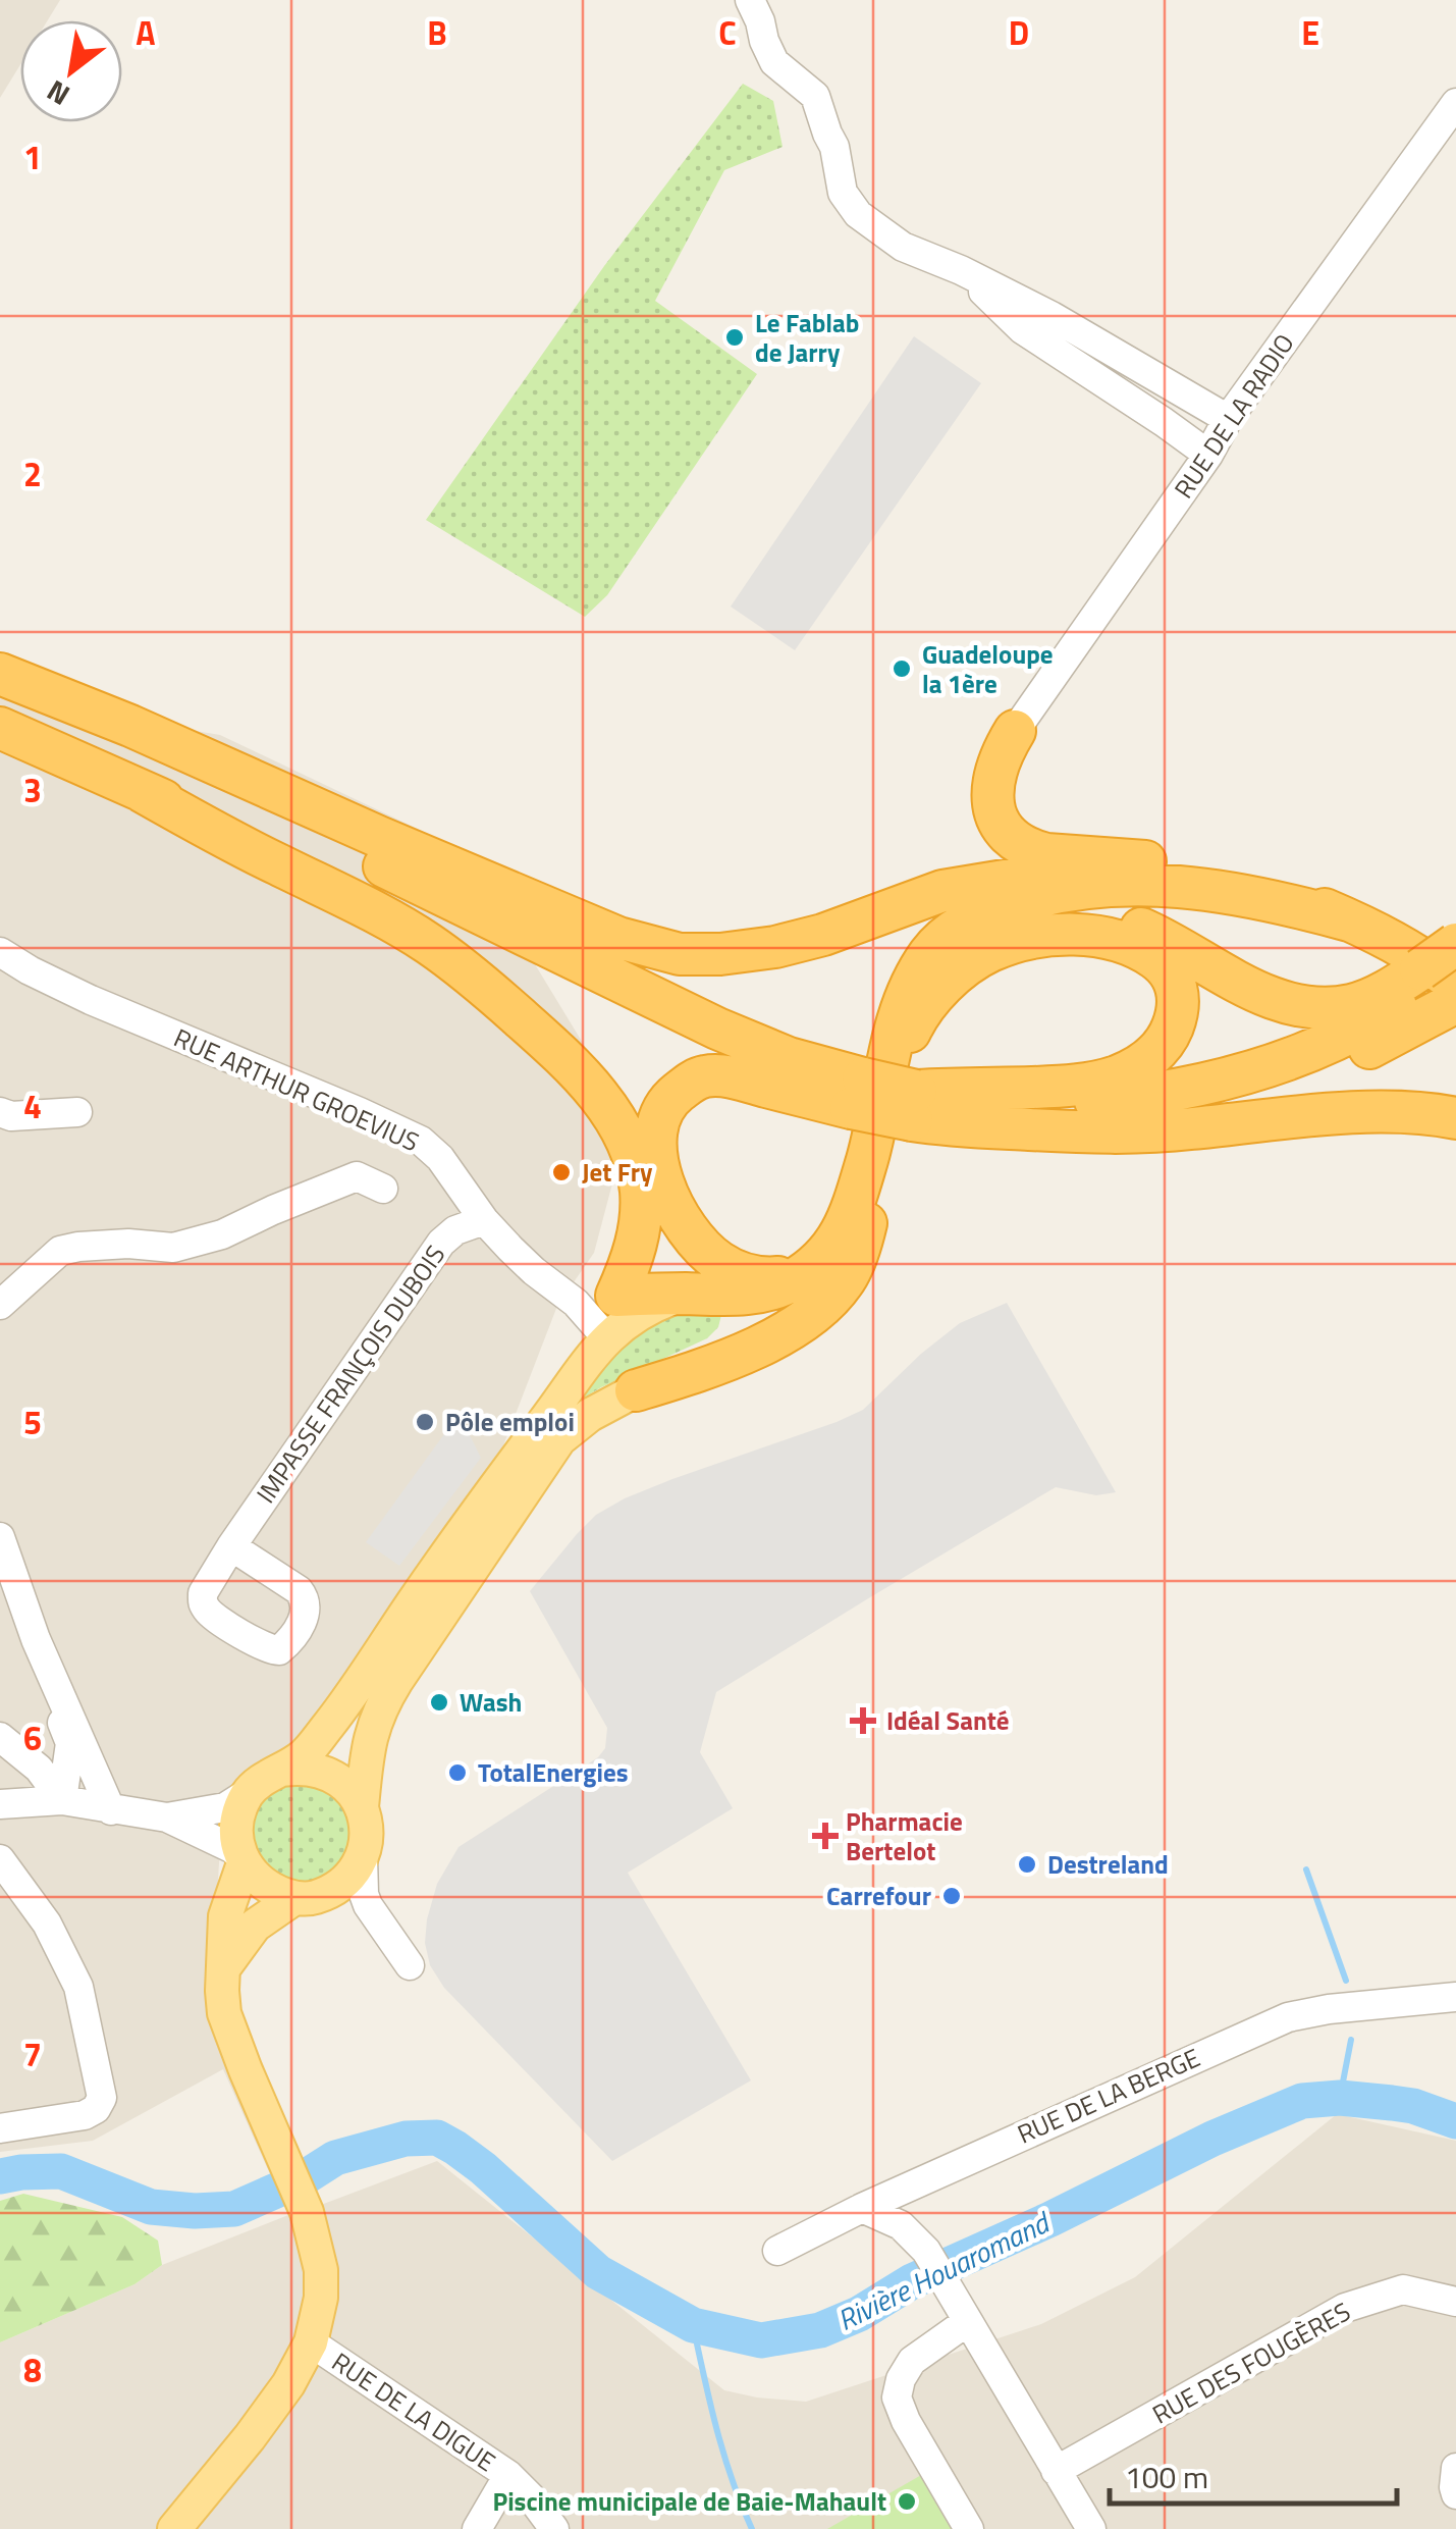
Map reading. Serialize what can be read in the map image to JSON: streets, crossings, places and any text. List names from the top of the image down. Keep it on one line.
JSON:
{"streets":{"street":["RUE DE LA RADIO","RUE ARTHUR GROEVIUS","IMPASSE FRANÇOIS DUBOIS","RUE DE LA BERGE","RUE DES FOUGÈRES","RUE DE LA DIGUE"]},"crossings":[["RUE ARTHUR GROEVIUS","IMPASSE FRANÇOIS DUBOIS"]],"water":["Rivière Houaromand"],"places":{"other":["Le Fablab de Jarry","Guadeloupe la 1ère","Jet Fry","Pôle emploi","Wash","TotalEnergies","Destreland","Carrefour","Piscine municipale de Baie-Mahault"],"health":["Idéal Santé","Pharmacie Bertelot"]},"scale_bar":"100 m","north":"bottom left","grid":{"columns":["A","B","C","D","E"],"rows":["1","2","3","4","5","6","7","8"]}}
